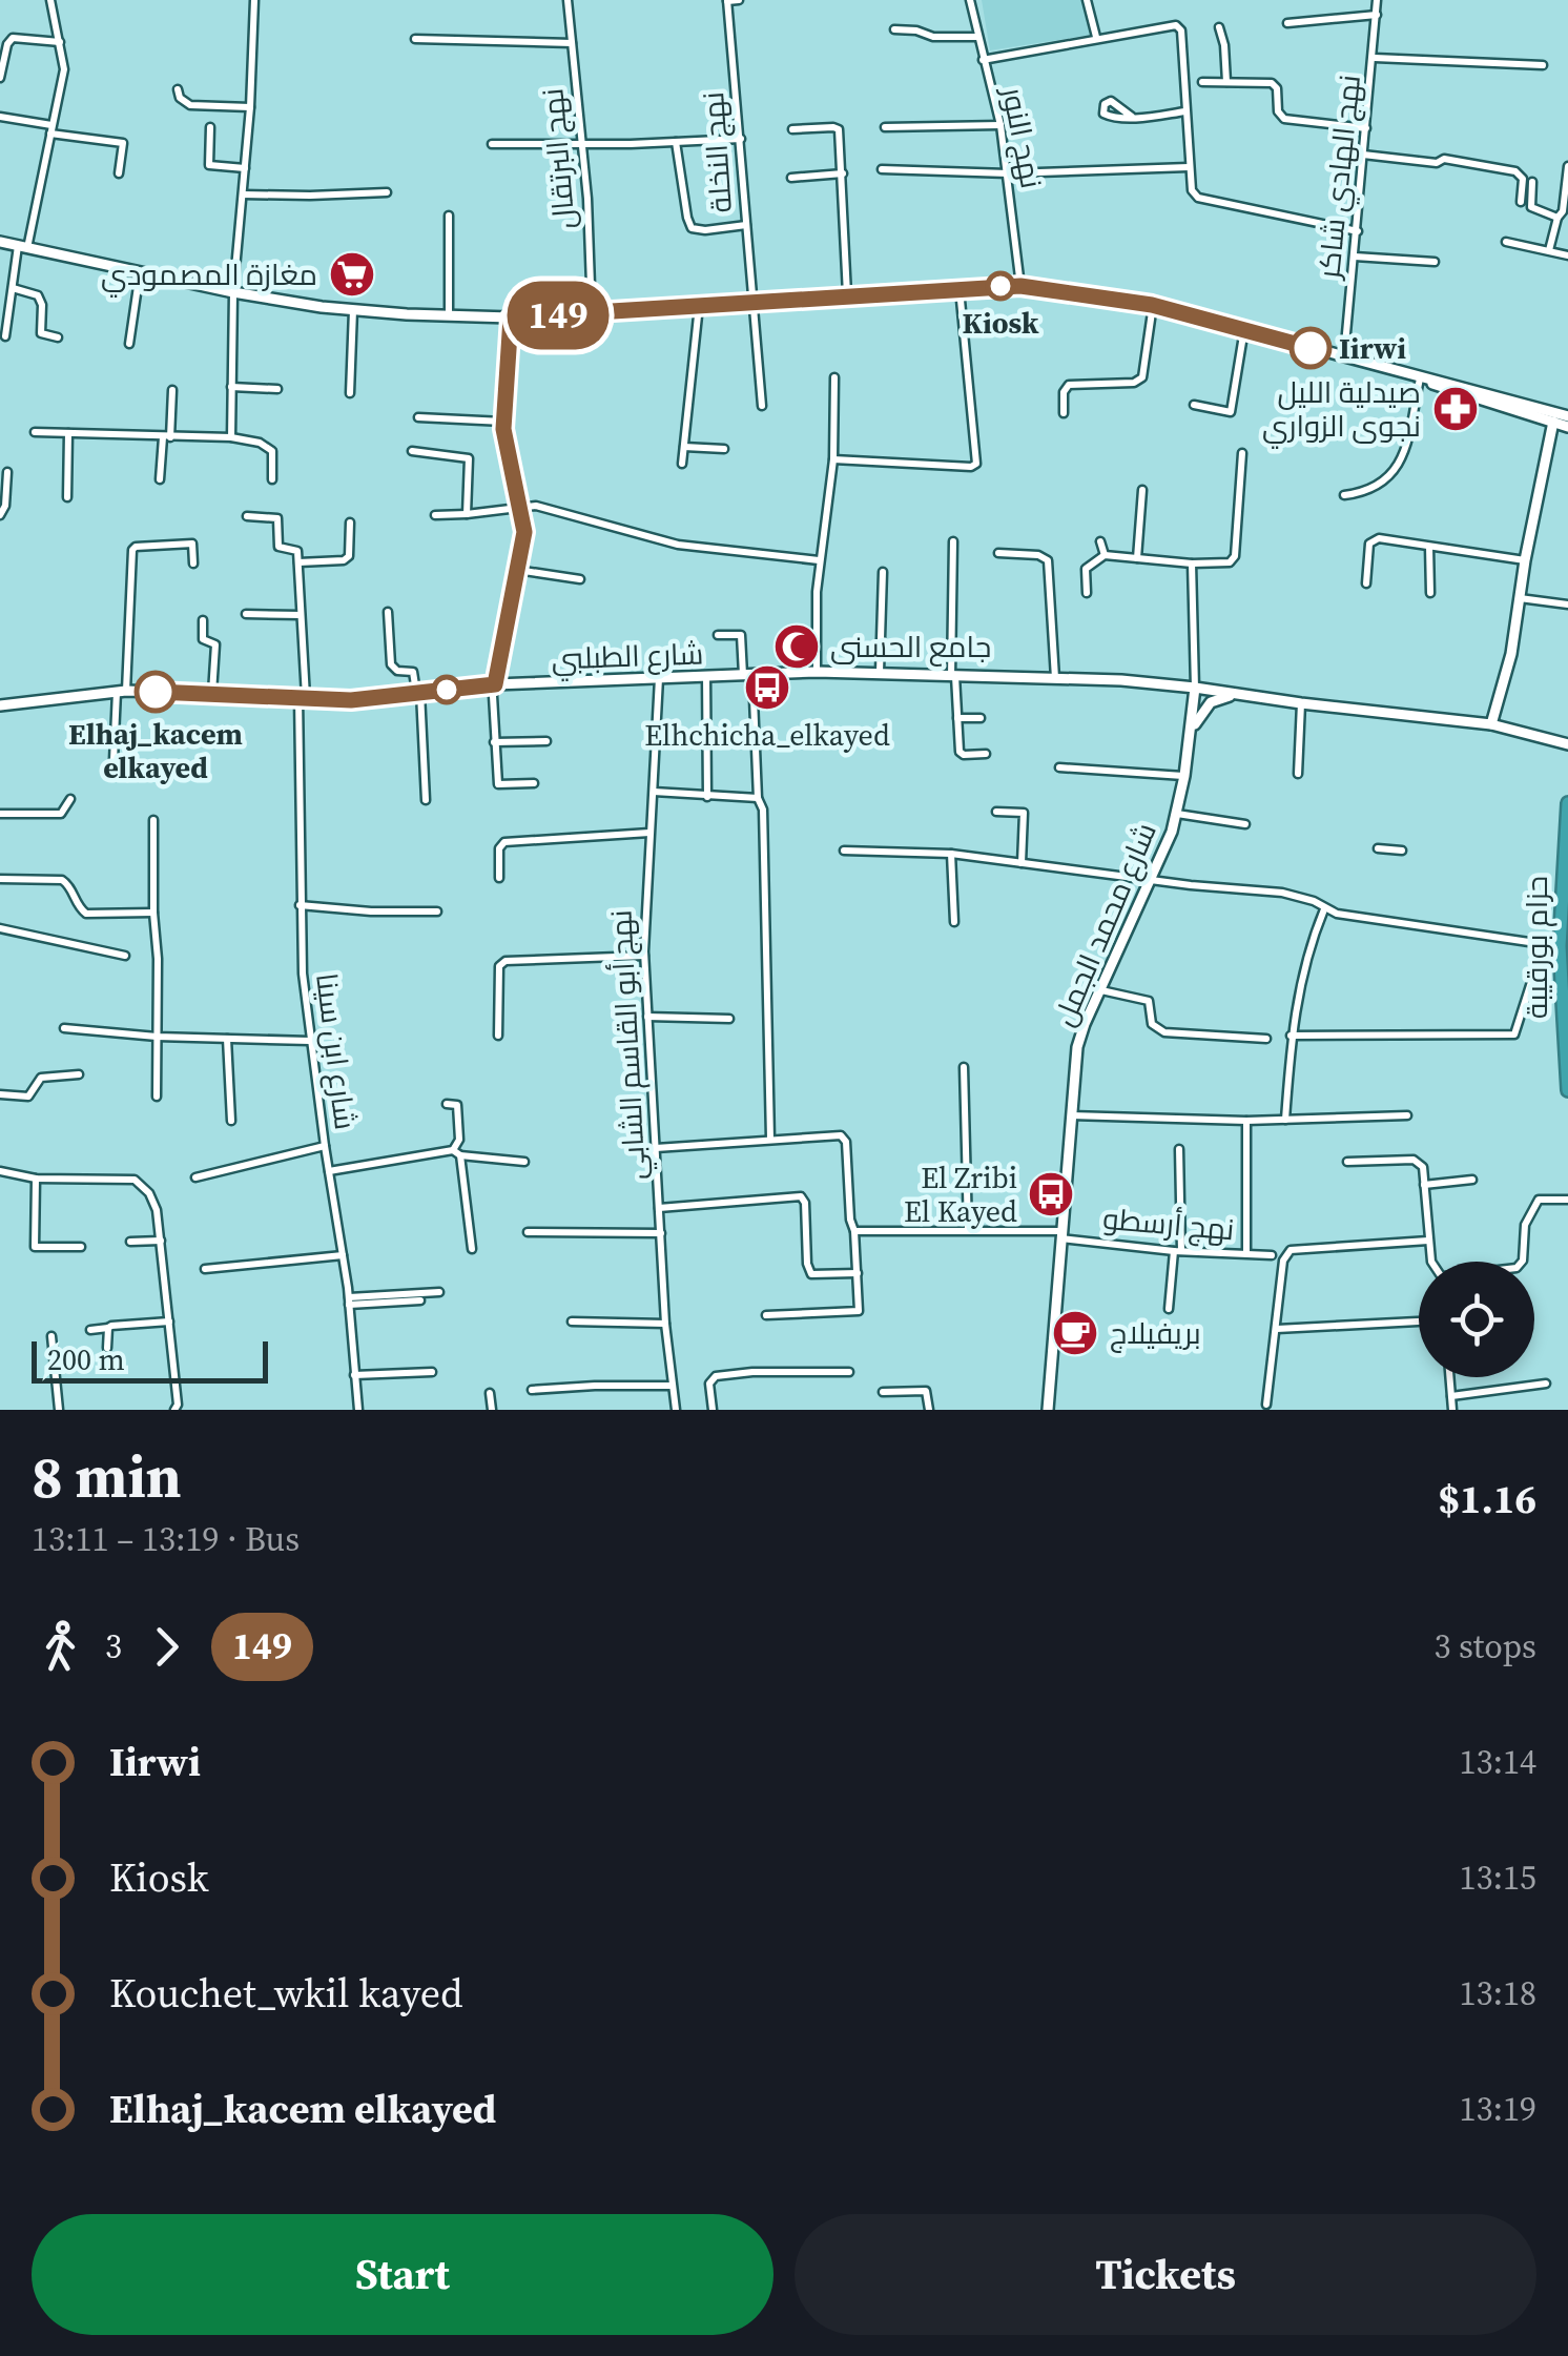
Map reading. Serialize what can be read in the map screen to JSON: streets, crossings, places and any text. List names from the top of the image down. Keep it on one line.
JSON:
{"streets":{"highway":["حزام بورقيبة"],"street":["نهج النور","نهج النخلة","نهج البرتقال","نهج الهادي شاكر","شارع الطبلبي","شارع محمد الجمل","نهج أبو القاسم الشابي","شارع ابن سينا","نهج أرسطو"]},"crossings":[["شارع الطبلبي","شارع محمد الجمل"],["شارع الطبلبي","نهج أبو القاسم الشابي"],["شارع الطبلبي","شارع ابن سينا"],["شارع محمد الجمل","نهج أرسطو"]],"places":{"supermarket":["مغازة المصمودي"],"other":["Kiosk","Iirwi","Elhaj_kacem elkayed"],"pharmacy":["صيدلية الليل نجوى الزواري"],"mosque":["جامع الحسنى"],"bus stop":["Elhchicha_elkayed","El Zribi El Kayed"],"cafe":["بريفيلاج"]},"lines":["bus line 149"],"scale_bar":"200 m","page":{"on_map":"149","scale":"200 m","heading":["8 min","13:11 – 13:19 · Bus","$1.16"],"legs":["3","149","3 stops"],"list":[{"name":"Iirwi","value":"13:14"},{"name":"Kiosk","value":"13:15"},{"name":"Kouchet_wkil kayed","value":"13:18"},{"name":"Elhaj_kacem elkayed","value":"13:19"}],"buttons":["Start","Tickets"]}}
